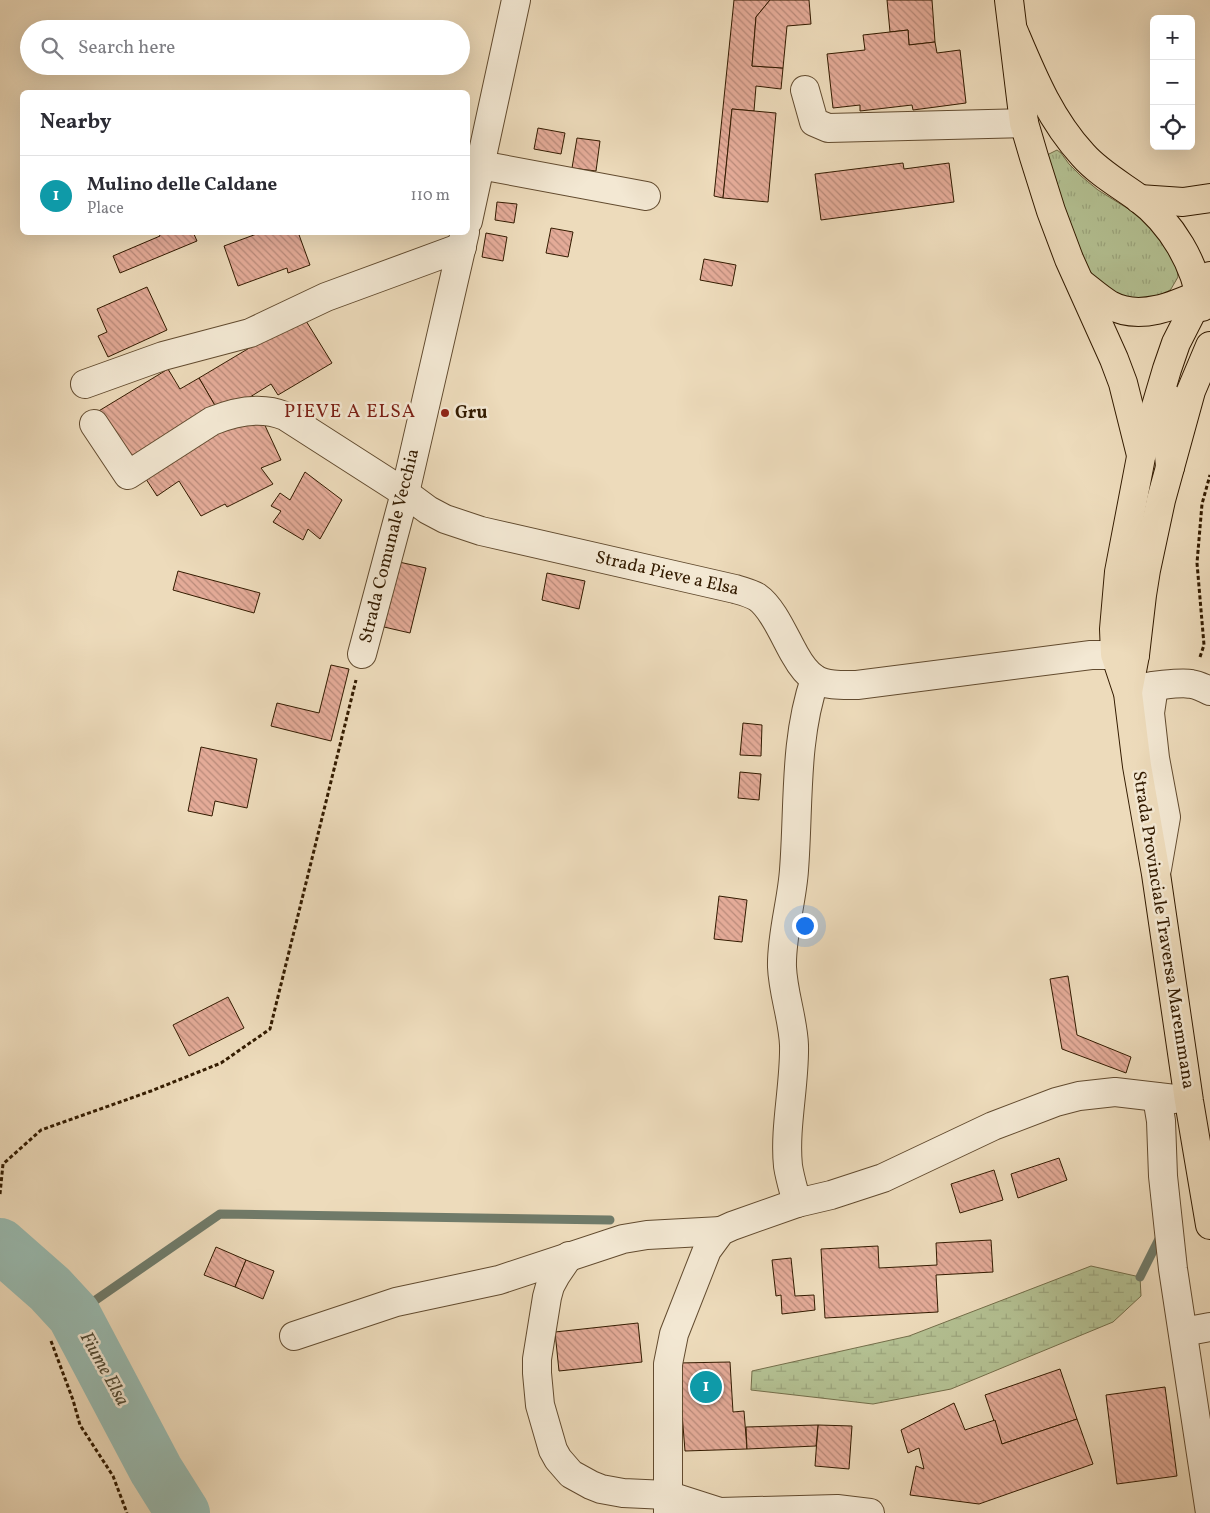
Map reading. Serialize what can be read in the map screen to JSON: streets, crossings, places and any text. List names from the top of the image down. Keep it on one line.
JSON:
{"streets":{"main road":["Strada Provinciale Traversa Maremmana"],"street":["Strada Comunale Vecchia","Strada Pieve a Elsa"]},"crossings":[["Strada Comunale Vecchia","Strada Pieve a Elsa"]],"districts":["PIEVE A ELSA"],"water":["Fiume Elsa"],"places":["Gru"],"page":{"map_buttons":["+","−"],"search":"Search here","heading":"Nearby","list":[{"mark":"1","name":"Mulino delle Caldane","note":"Place","value":"110 m"}],"pins":"1"}}
